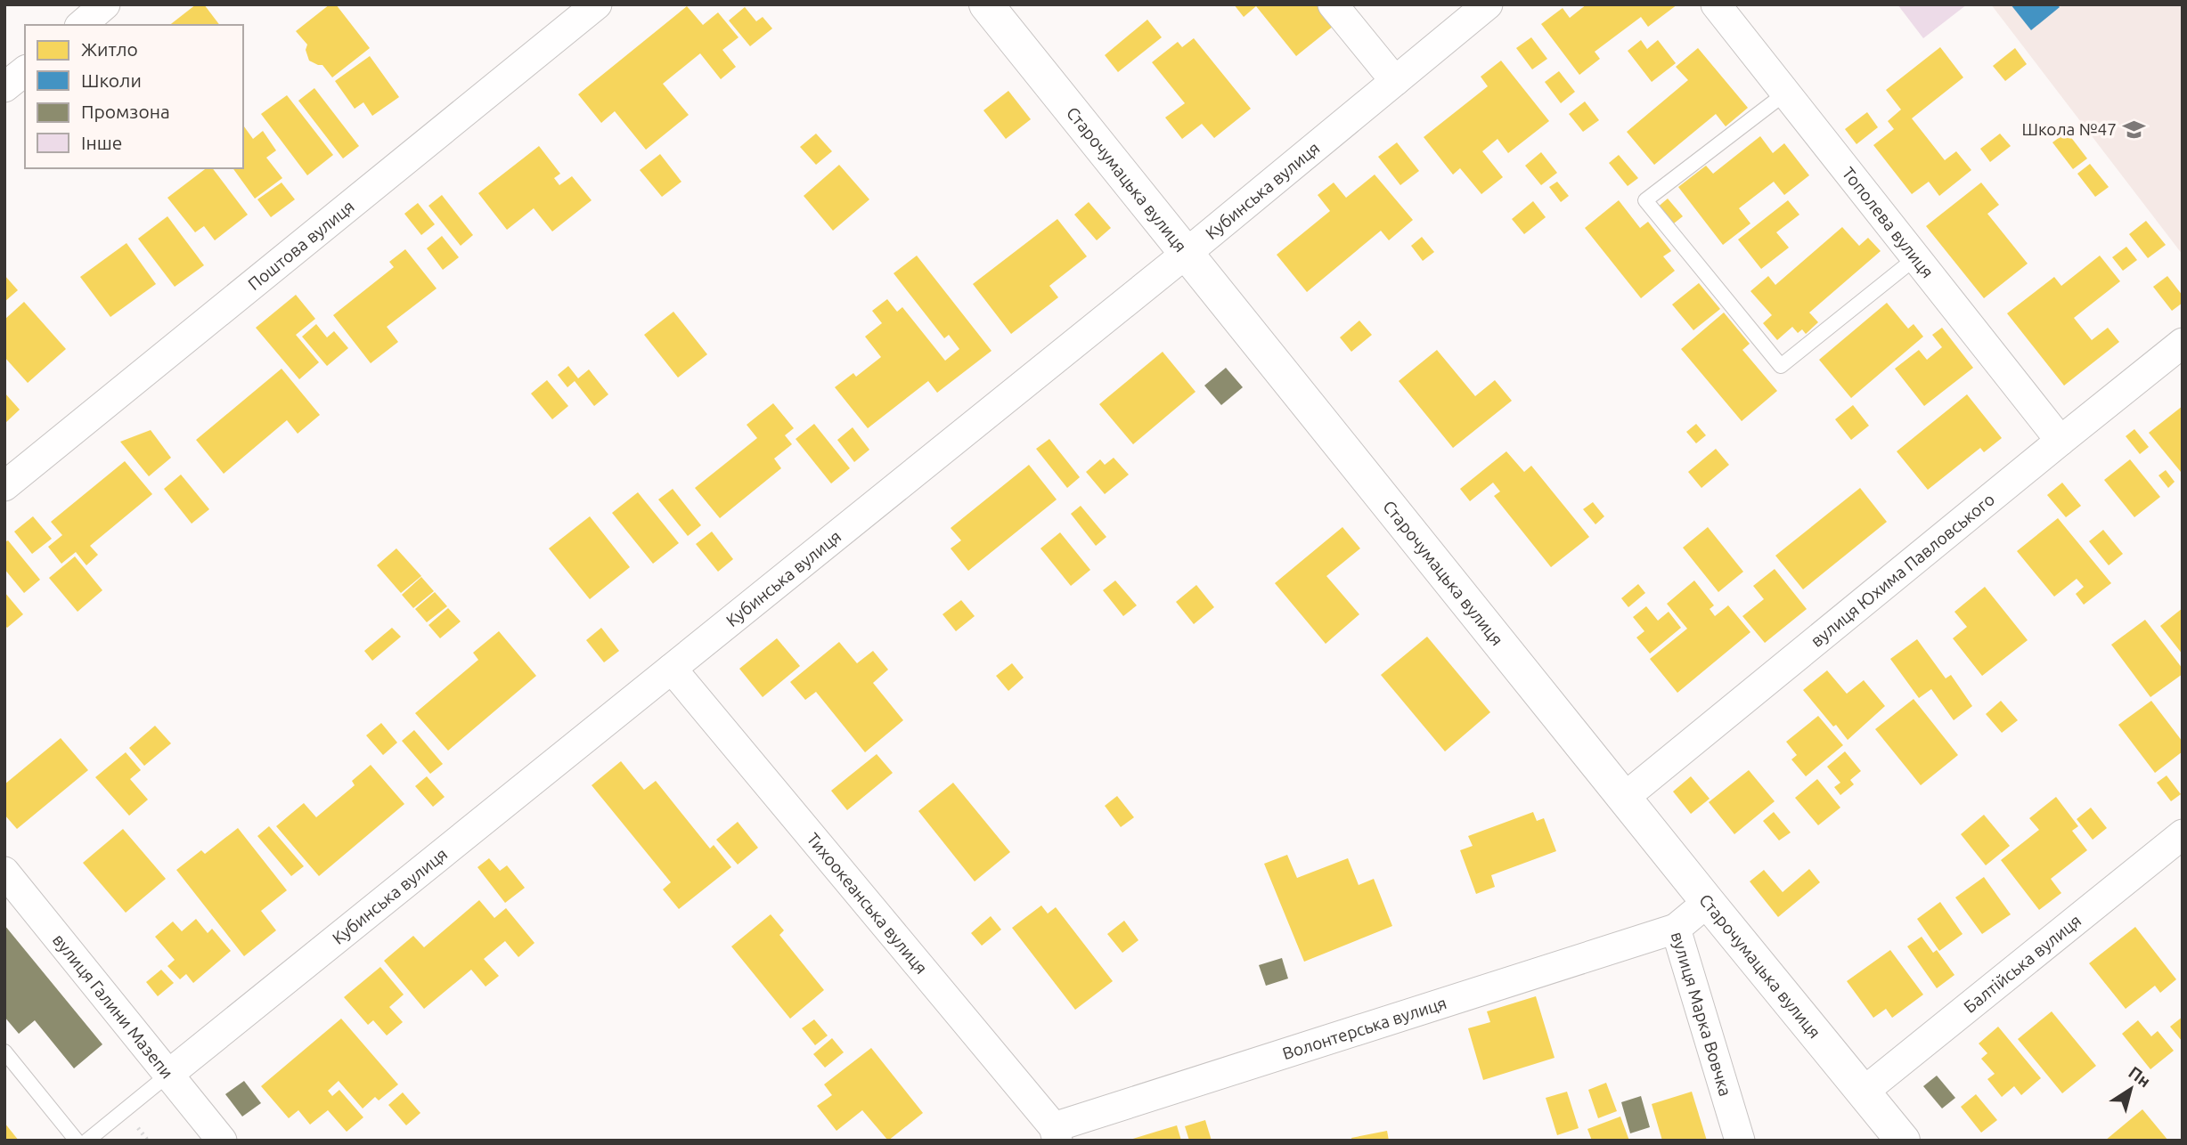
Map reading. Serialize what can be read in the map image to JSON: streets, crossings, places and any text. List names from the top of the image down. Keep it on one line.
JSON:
{"streets":{"street":["Старочумацька вулиця","Кубинська вулиця","Тополева вулиця","Поштова вулиця","вулиця Юхима Павловського","Тихоокеанська вулиця","Балтійська вулиця","вулиця Галини Мазепи","вулиця Марка Вовчка","Волонтерська вулиця"]},"crossings":[["Старочумацька вулиця","Кубинська вулиця"],["Старочумацька вулиця","вулиця Юхима Павловського"],["Старочумацька вулиця","Балтійська вулиця"],["Старочумацька вулиця","вулиця Марка Вовчка"],["Кубинська вулиця","Тихоокеанська вулиця"],["Кубинська вулиця","вулиця Галини Мазепи"],["Тополева вулиця","вулиця Юхима Павловського"],["Тихоокеанська вулиця","Волонтерська вулиця"],["вулиця Марка Вовчка","Волонтерська вулиця"]],"places":{"school or university":["Школа №47"]},"legend":["Житло","Школи","Промзона","Інше"],"north":"top right"}
